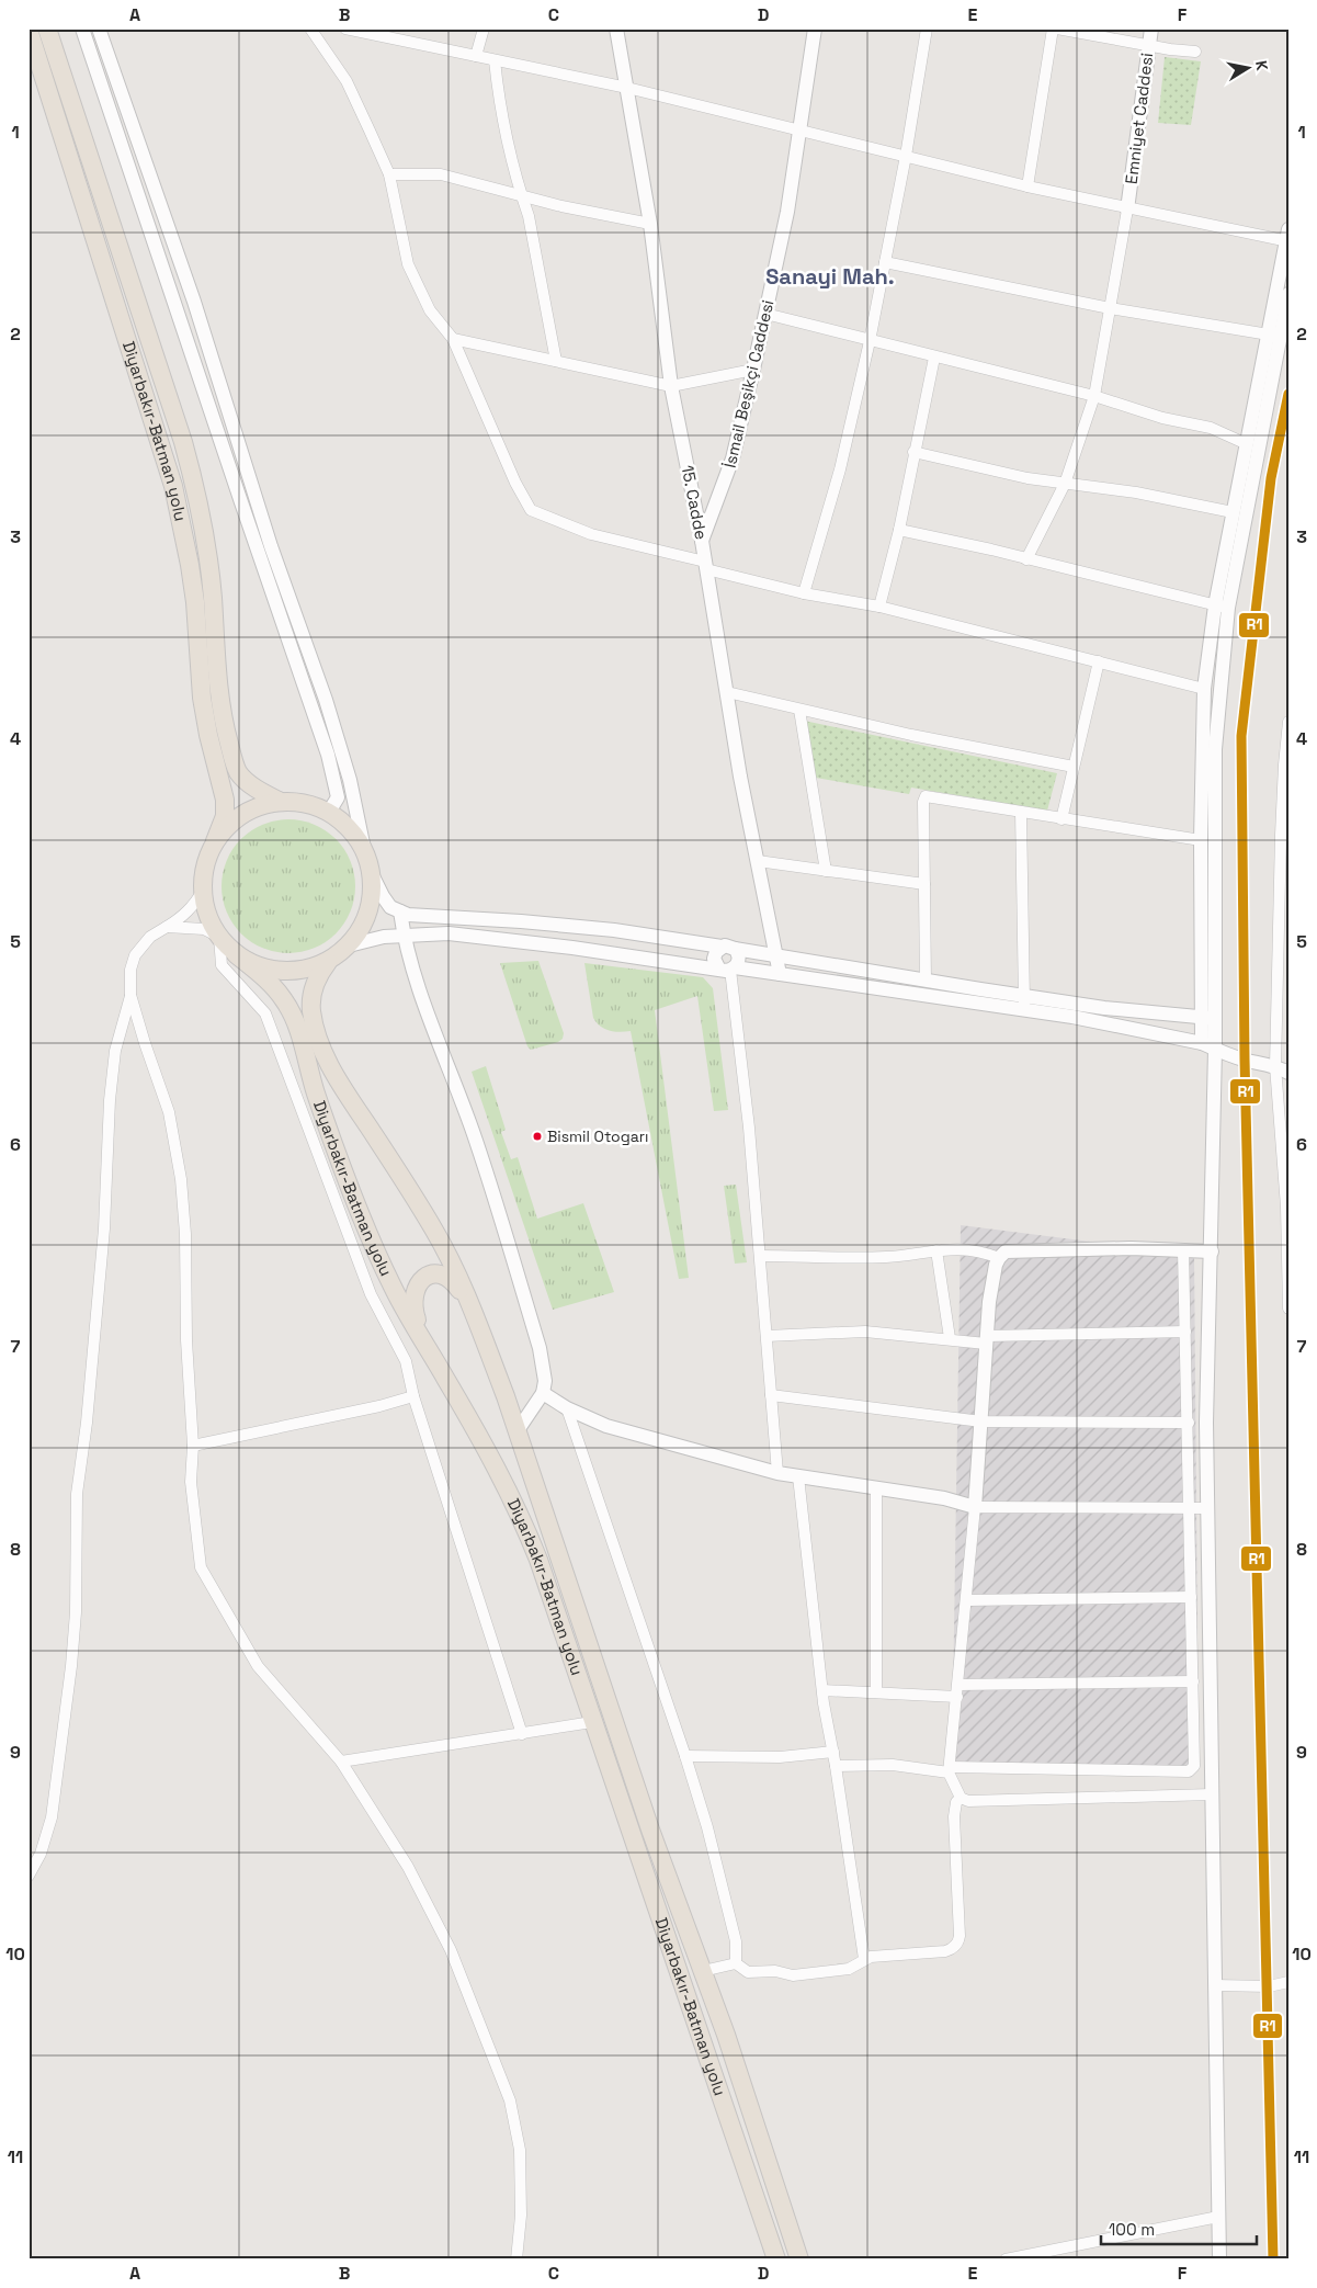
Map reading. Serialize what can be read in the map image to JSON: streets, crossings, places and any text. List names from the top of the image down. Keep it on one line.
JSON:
{"streets":{"highway":["Diyarbakır-Batman yolu"],"street":["Emniyet Caddesi","İsmail Beşikçi Caddesi","15. Cadde"]},"crossings":[["İsmail Beşikçi Caddesi","15. Cadde"]],"districts":["Sanayi Mah."],"places":["Bismil Otogarı"],"lines":["transit line R1"],"scale_bar":"100 m","north":"right","grid":{"columns":["A","B","C","D","E","F"],"rows":["1","2","3","4","5","6","7","8","9","10","11"]}}
